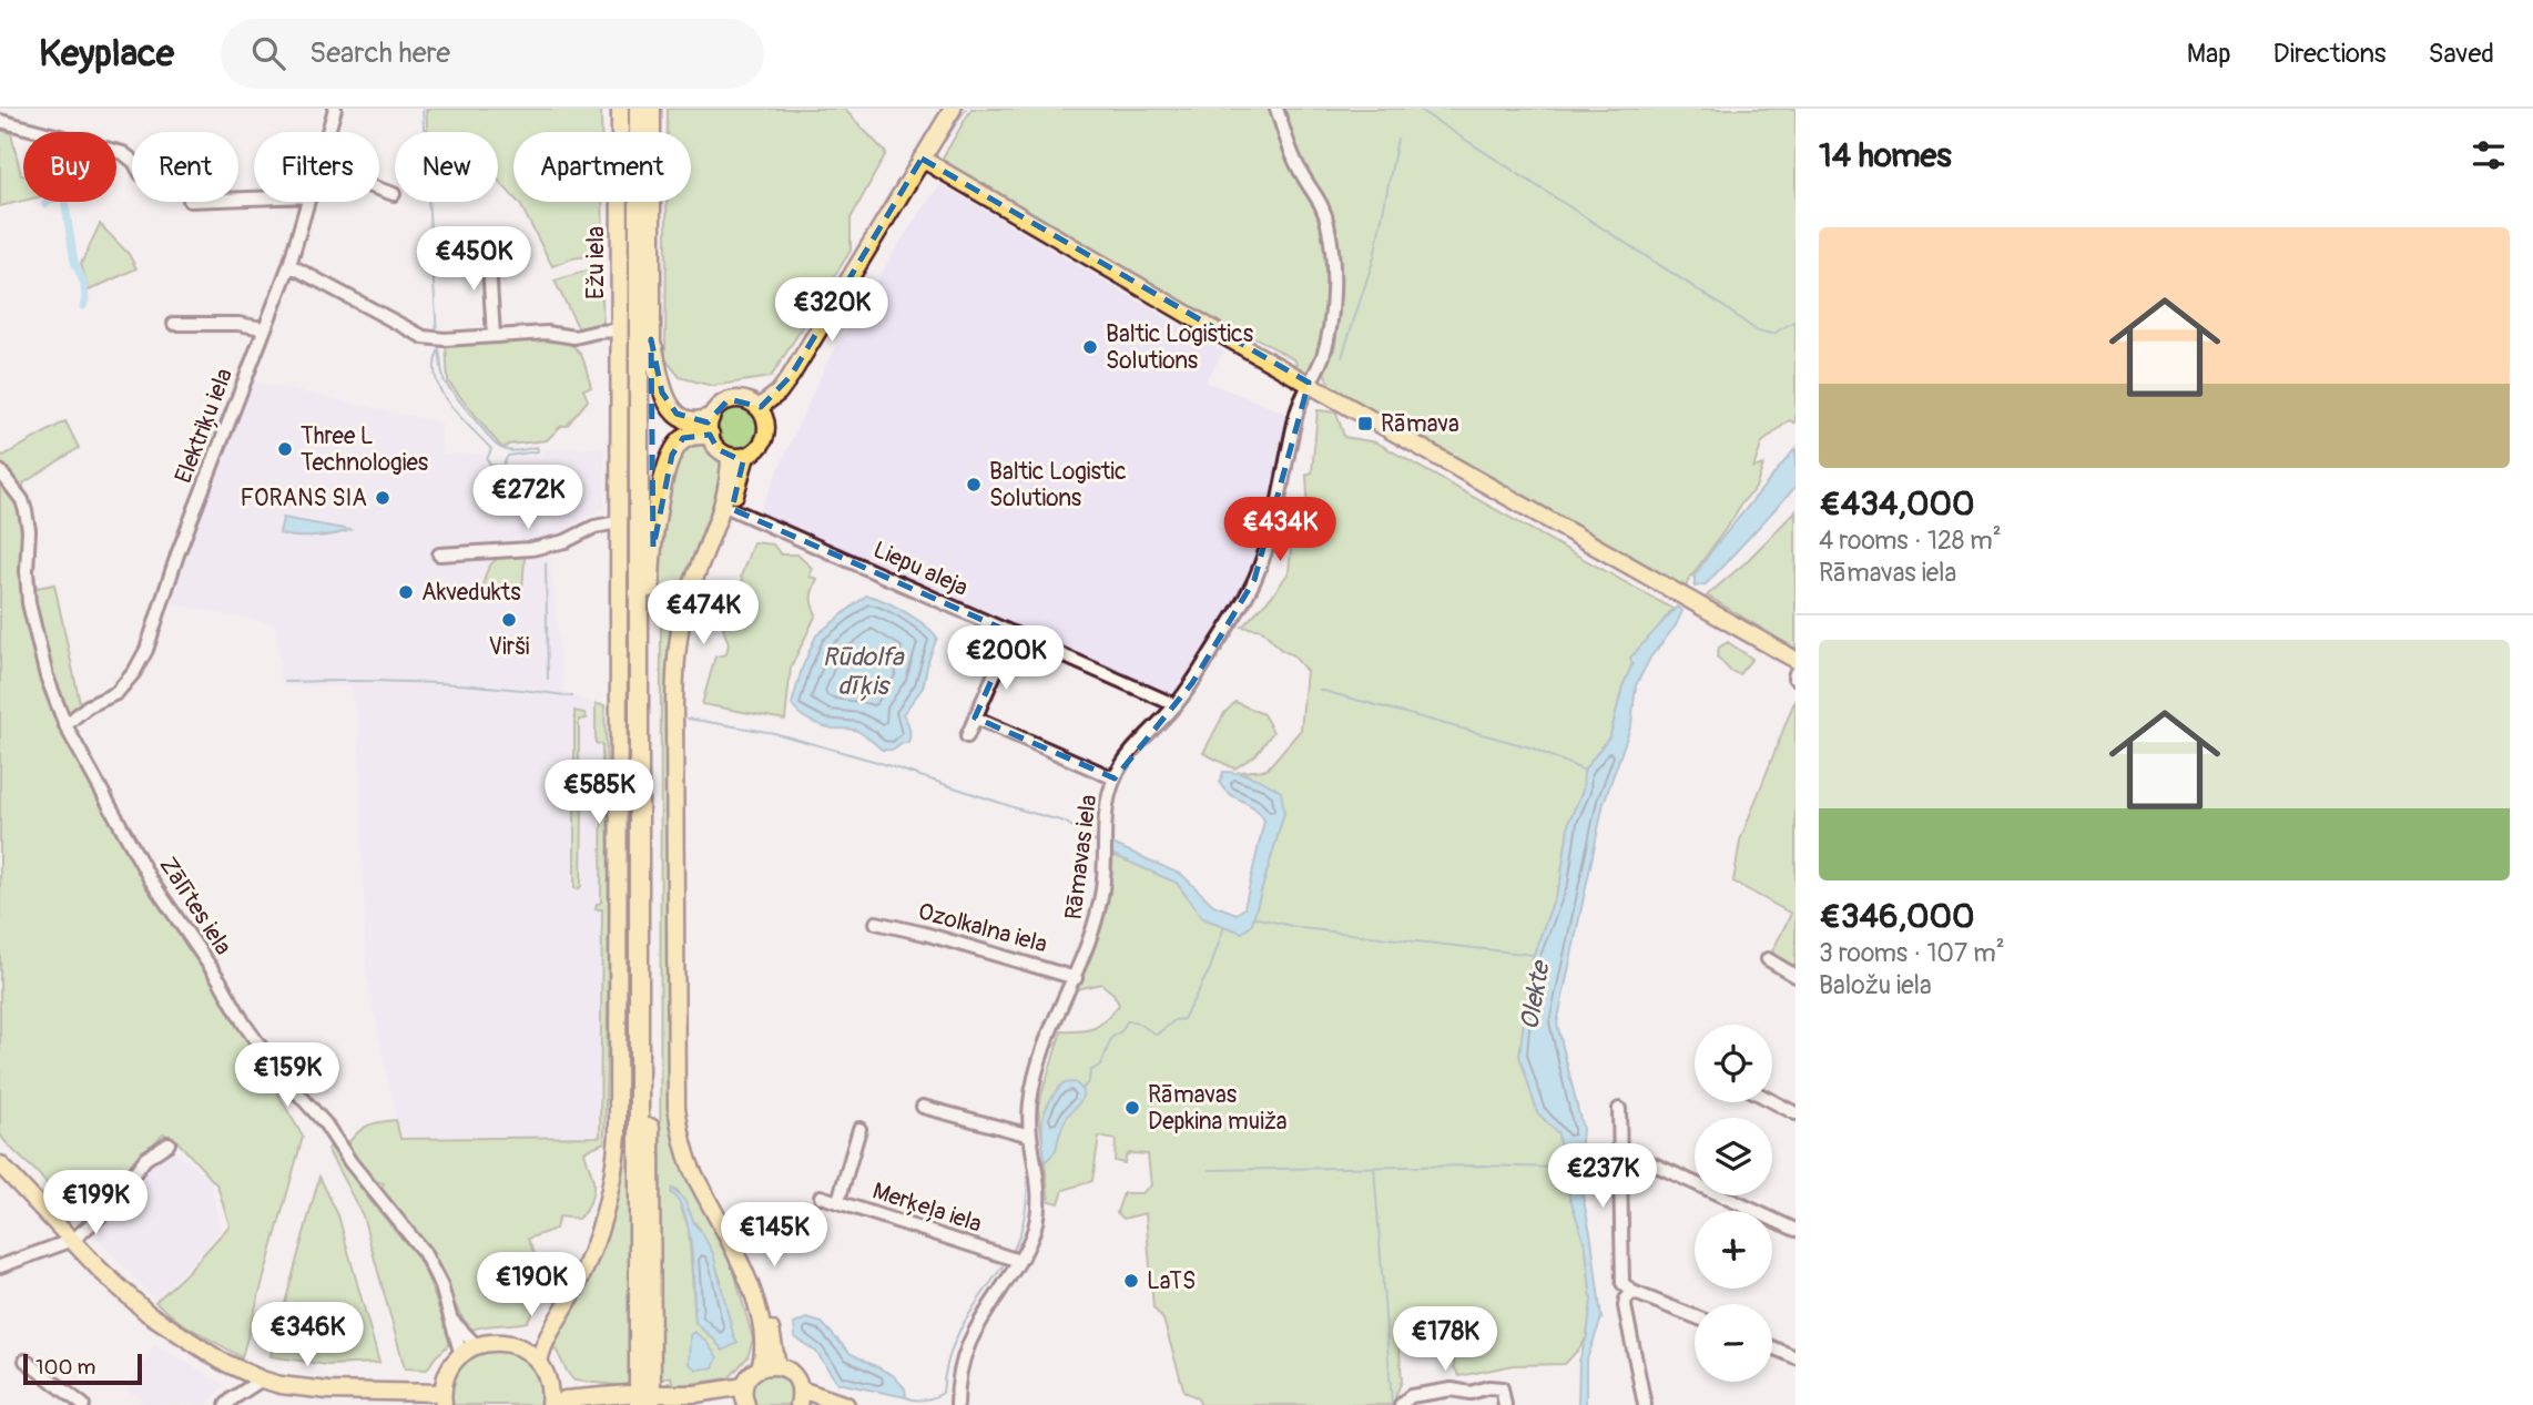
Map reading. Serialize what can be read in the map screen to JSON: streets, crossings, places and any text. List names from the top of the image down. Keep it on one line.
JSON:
{"streets":{"main road":["Ežu iela"],"street":["Elektriķu iela","Liepu aleja","Rāmavas iela","Zālītes iela","Ozolkalna iela","Merķeļa iela"]},"crossings":[["Elektriķu iela","Zālītes iela"],["Liepu aleja","Rāmavas iela"],["Rāmavas iela","Ozolkalna iela"],["Rāmavas iela","Merķeļa iela"]],"water":["Rūdolfa dīķis","Olekte"],"places":{"other":["Baltic Logistics Solutions","Three L Technologies","Baltic Logistic Solutions","FORANS SIA","Akvedukts","Virši","Rāmavas Depkina muiža","LaTS"],"transit":["Rāmava"]},"scale_bar":"100 m","page":{"header":"Keyplace","search":"Search here","nav":["Map","Directions","Saved"],"heading":"14 homes","chip":["Buy","Rent","Filters","New","Apartment"],"list":[{"name":"€434,000","note":"4 rooms · 128 m² · Rāmavas iela"},{"name":"€346,000","note":"3 rooms · 107 m² · Baložu iela"}],"price":["€450K","€320K","€272K","€434K","€474K","€200K","€585K","€159K","€237K","€199K","€145K","€190K","€346K","€178K"],"map_buttons":["+","−"],"scale":"100 m"}}
